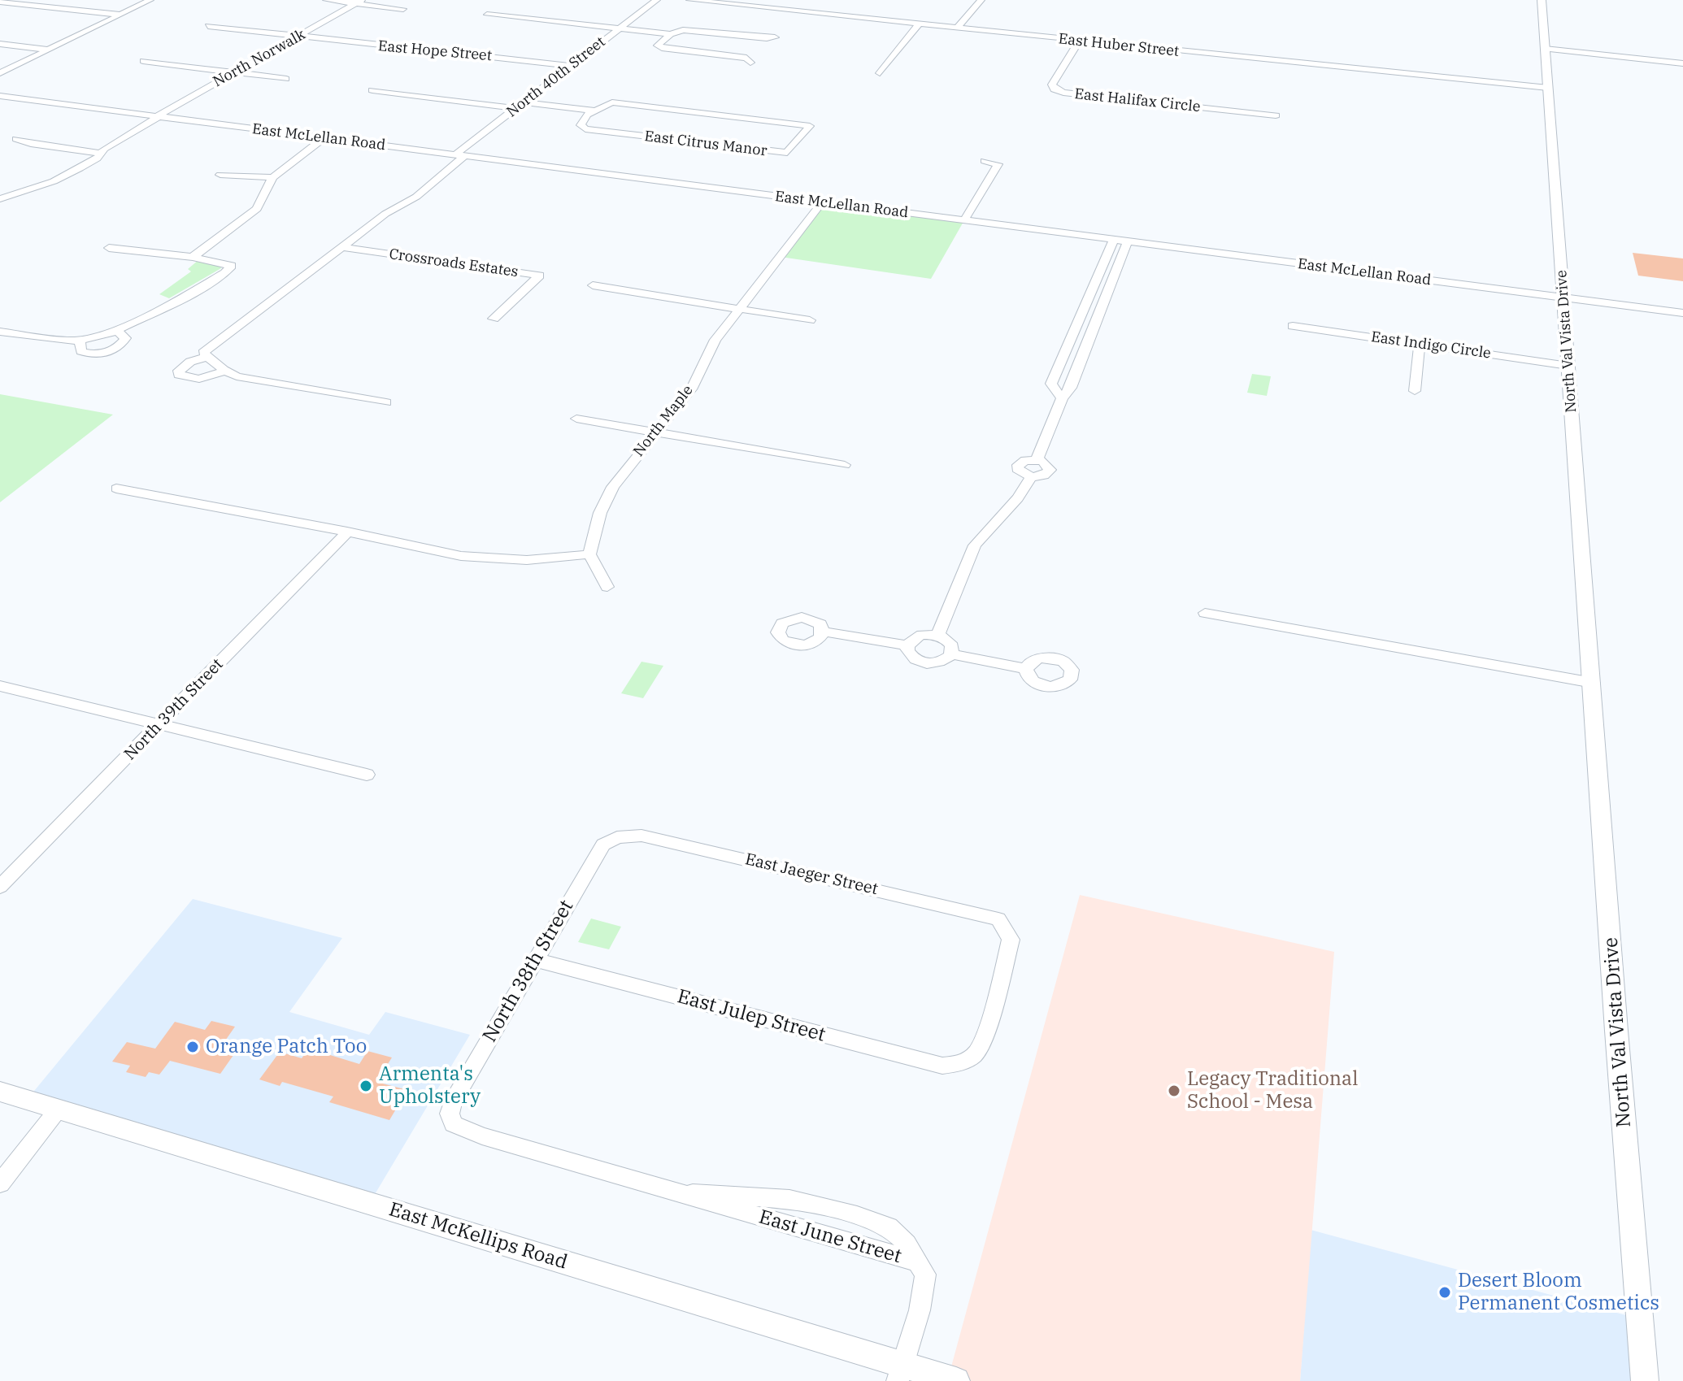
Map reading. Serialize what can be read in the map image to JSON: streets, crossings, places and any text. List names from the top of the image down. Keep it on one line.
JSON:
{"streets":{"main road":["North Val Vista Drive","East McKellips Road"],"street":["East Huber Street","East Hope Street","North Norwalk","North 40th Street","East Halifax Circle","East McLellan Road","East Citrus Manor","Crossroads Estates","East Indigo Circle","North Maple","North 39th Street","East Jaeger Street","North 38th Street","East Julep Street","East June Street"]},"crossings":[["East Huber Street","East Halifax Circle"],["East Huber Street","North Val Vista Drive"],["East Hope Street","North Norwalk"],["East Hope Street","North 40th Street"],["North Norwalk","East McLellan Road"],["North 40th Street","East McLellan Road"],["North 40th Street","East Citrus Manor"],["East McLellan Road","North Val Vista Drive"],["East McLellan Road","North Maple"],["North Val Vista Drive","East Indigo Circle"],["East Jaeger Street","North 38th Street"],["East Jaeger Street","East Julep Street"],["North 38th Street","East Julep Street"],["North 38th Street","East June Street"]],"places":["Orange Patch Too","Armenta's Upholstery","Legacy Traditional School - Mesa","Desert Bloom Permanent Cosmetics"]}
